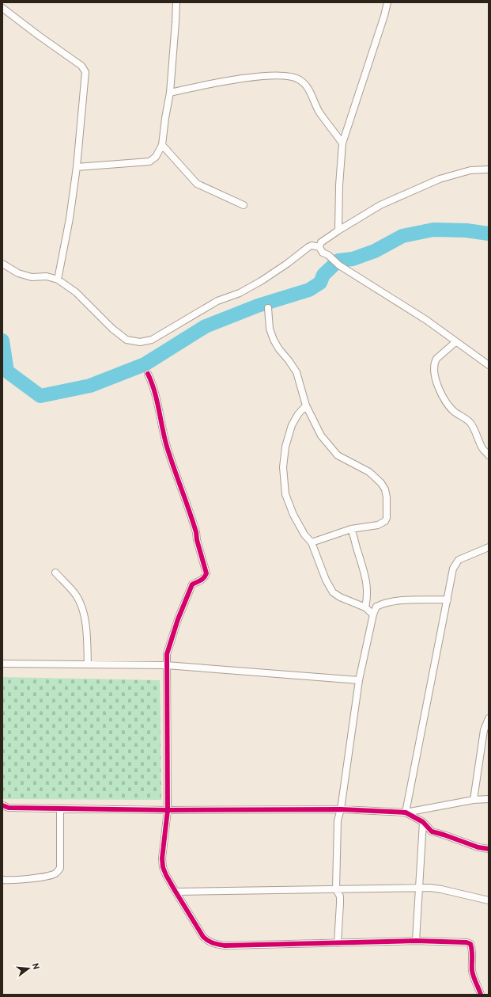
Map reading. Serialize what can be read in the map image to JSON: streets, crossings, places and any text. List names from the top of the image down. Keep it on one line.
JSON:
{"north":"right"}
